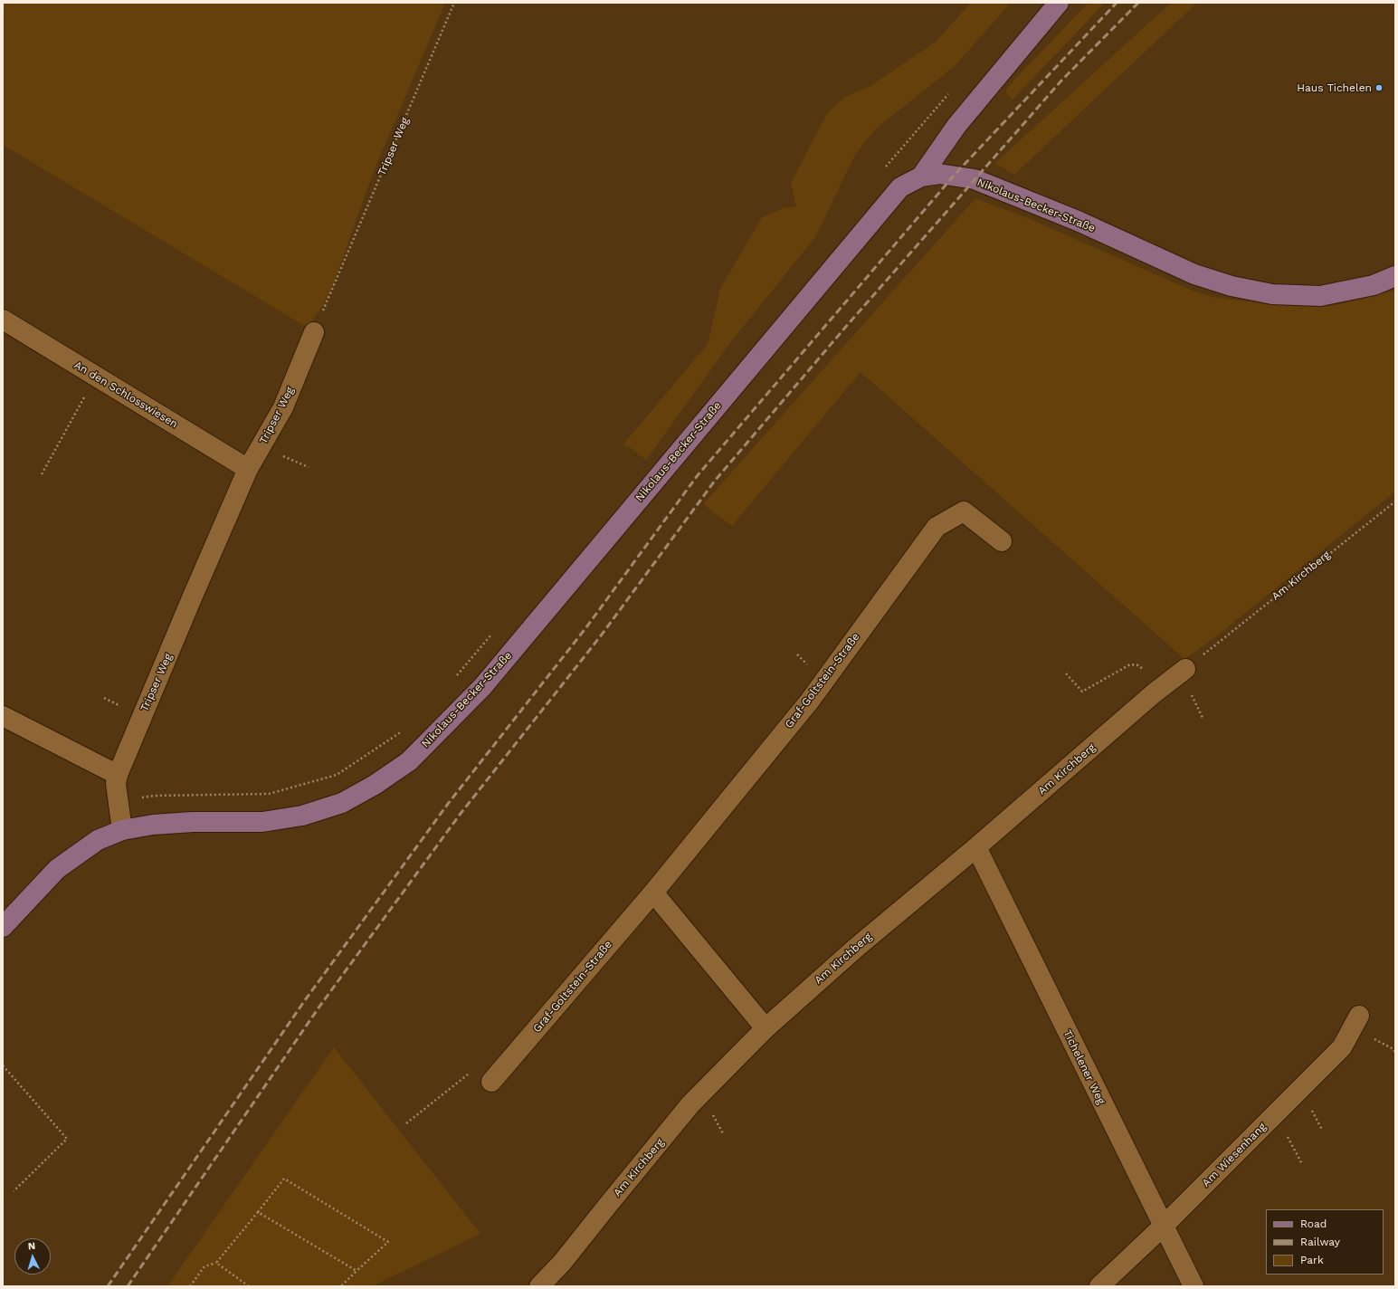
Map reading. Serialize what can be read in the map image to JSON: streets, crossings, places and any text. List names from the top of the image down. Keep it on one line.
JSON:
{"streets":{"main road":["Nikolaus-Becker-Straße"],"street":["Tripser Weg","An den Schlosswiesen","Am Kirchberg","Graf-Goltstein-Straße","Tichelener Weg","Am Wiesenhang"]},"crossings":[["Tripser Weg","Nikolaus-Becker-Straße"],["Tripser Weg","An den Schlosswiesen"],["Am Kirchberg","Tichelener Weg"],["Tichelener Weg","Am Wiesenhang"]],"places":["Haus Tichelen"],"legend":["Road","Railway","Park"],"north":"top"}
